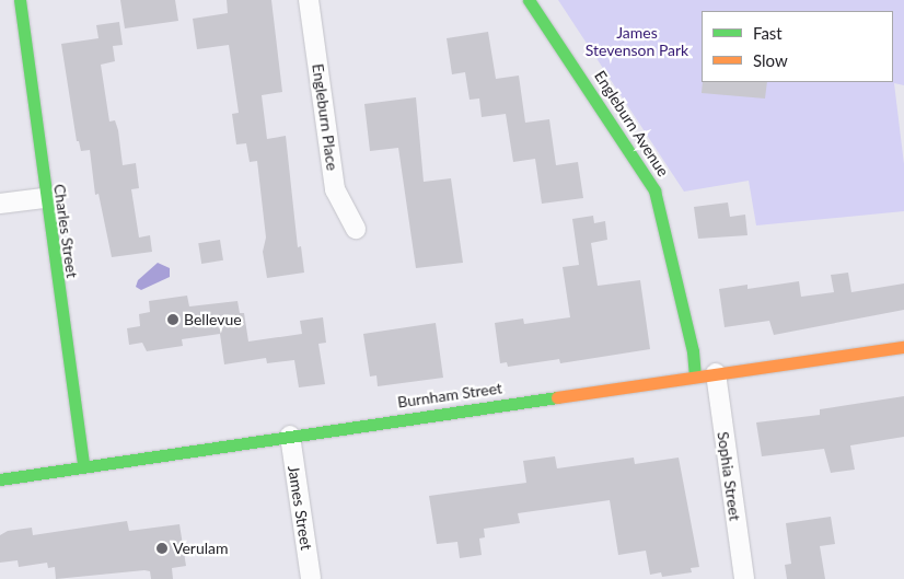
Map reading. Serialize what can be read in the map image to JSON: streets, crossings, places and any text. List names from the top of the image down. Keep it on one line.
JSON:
{"streets":{"street":["Engleburn Place","Engleburn Avenue","Charles Street","Burnham Street","Sophia Street","James Street"]},"crossings":[["Engleburn Avenue","Burnham Street"],["Charles Street","Burnham Street"],["Burnham Street","Sophia Street"],["Burnham Street","James Street"]],"parks":["James Stevenson Park"],"places":["Bellevue","Verulam"],"legend":["Fast","Slow"]}
